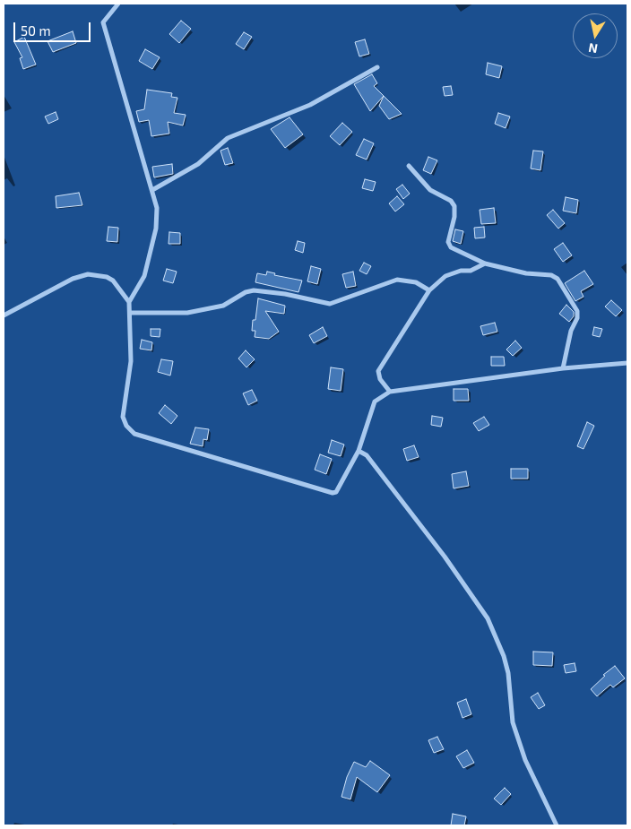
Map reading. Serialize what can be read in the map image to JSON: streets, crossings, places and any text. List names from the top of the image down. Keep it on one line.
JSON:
{"scale_bar":"50 m","north":"bottom"}
